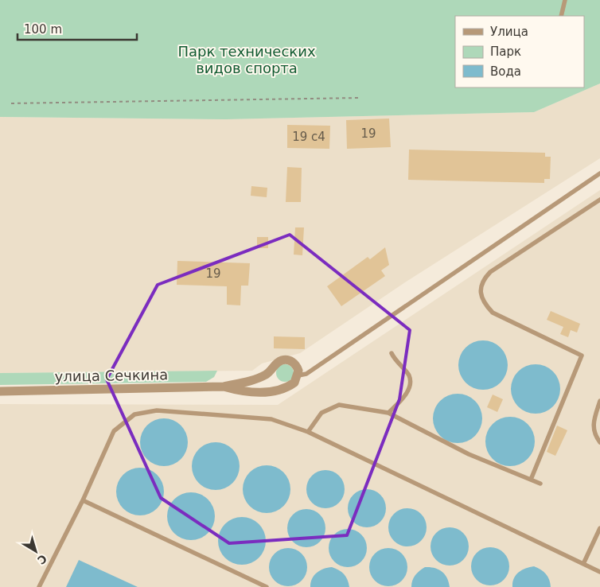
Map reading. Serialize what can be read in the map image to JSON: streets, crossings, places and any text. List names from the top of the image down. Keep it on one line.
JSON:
{"streets":{"street":["улица Сечкина"]},"parks":["Парк технических видов спорта"],"house_numbers":["19","19 с4","19"],"legend":["Улица","Парк","Вода"],"scale_bar":"100 m","north":"bottom right"}
